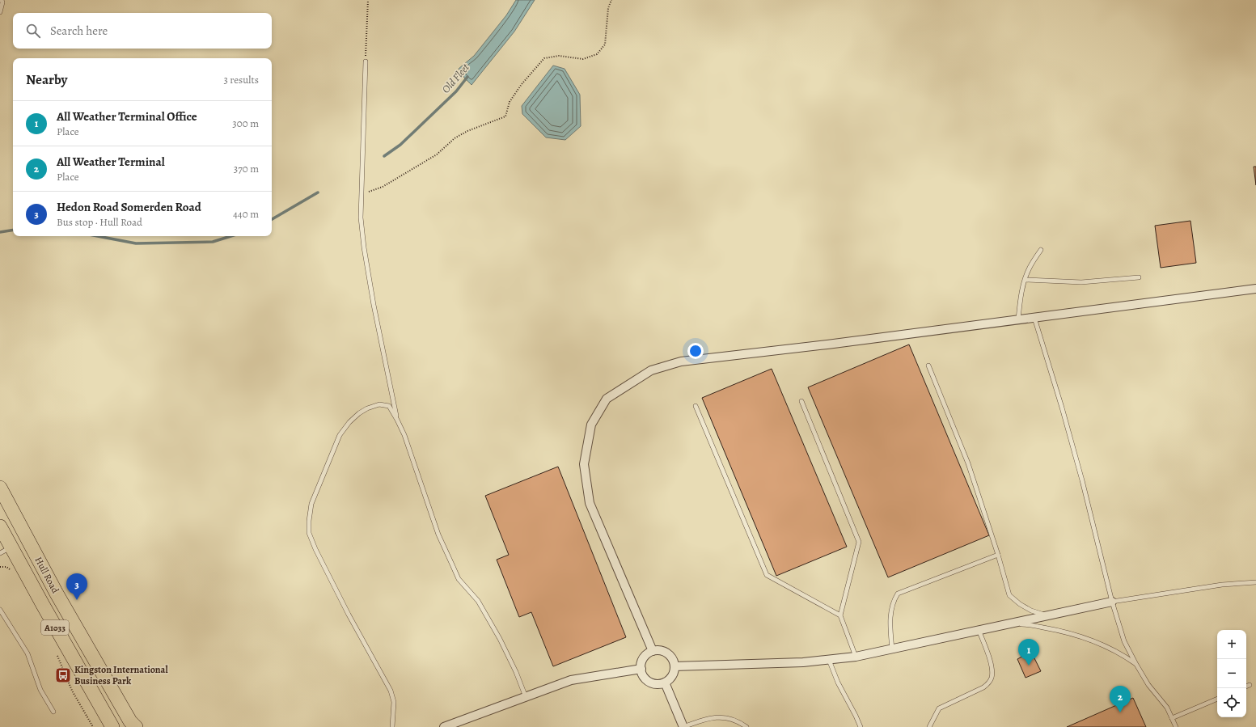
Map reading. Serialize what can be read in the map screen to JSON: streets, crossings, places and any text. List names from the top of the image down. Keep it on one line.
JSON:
{"streets":{"highway":["Hull Road","A1033"]},"water":["Old Fleet"],"places":{"bus stop":["Kingston International Business Park"]},"page":{"search":"Search here","heading":["Nearby","3 results"],"list":[{"mark":"1","name":"All Weather Terminal Office","note":"Place","value":"300 m"},{"mark":"2","name":"All Weather Terminal","note":"Place","value":"370 m"},{"mark":"3","name":"Hedon Road Somerden Road","note":"Bus stop · Hull Road","value":"440 m"}],"pins":["3","1","2"],"map_buttons":["+","−"]}}
